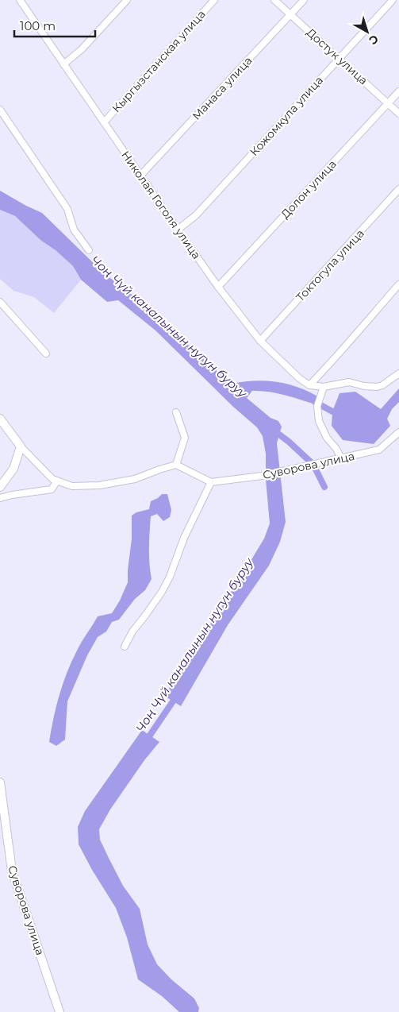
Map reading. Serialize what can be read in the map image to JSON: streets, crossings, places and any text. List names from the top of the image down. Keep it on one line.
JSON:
{"streets":{"street":["Достук улица","Кыргызстанская улица","Манаса улица","Кожомкула улица","Долон улица","Николая Гоголя улица","Токтогула улица","Суворова улица"]},"crossings":[["Достук улица","Манаса улица"],["Достук улица","Кожомкула улица"],["Достук улица","Долон улица"],["Кыргызстанская улица","Николая Гоголя улица"],["Манаса улица","Николая Гоголя улица"],["Кожомкула улица","Николая Гоголя улица"],["Долон улица","Николая Гоголя улица"],["Николая Гоголя улица","Токтогула улица"]],"water":["Чоң Чүй каналынын нугун буруу"],"scale_bar":"100 m","north":"bottom right"}
